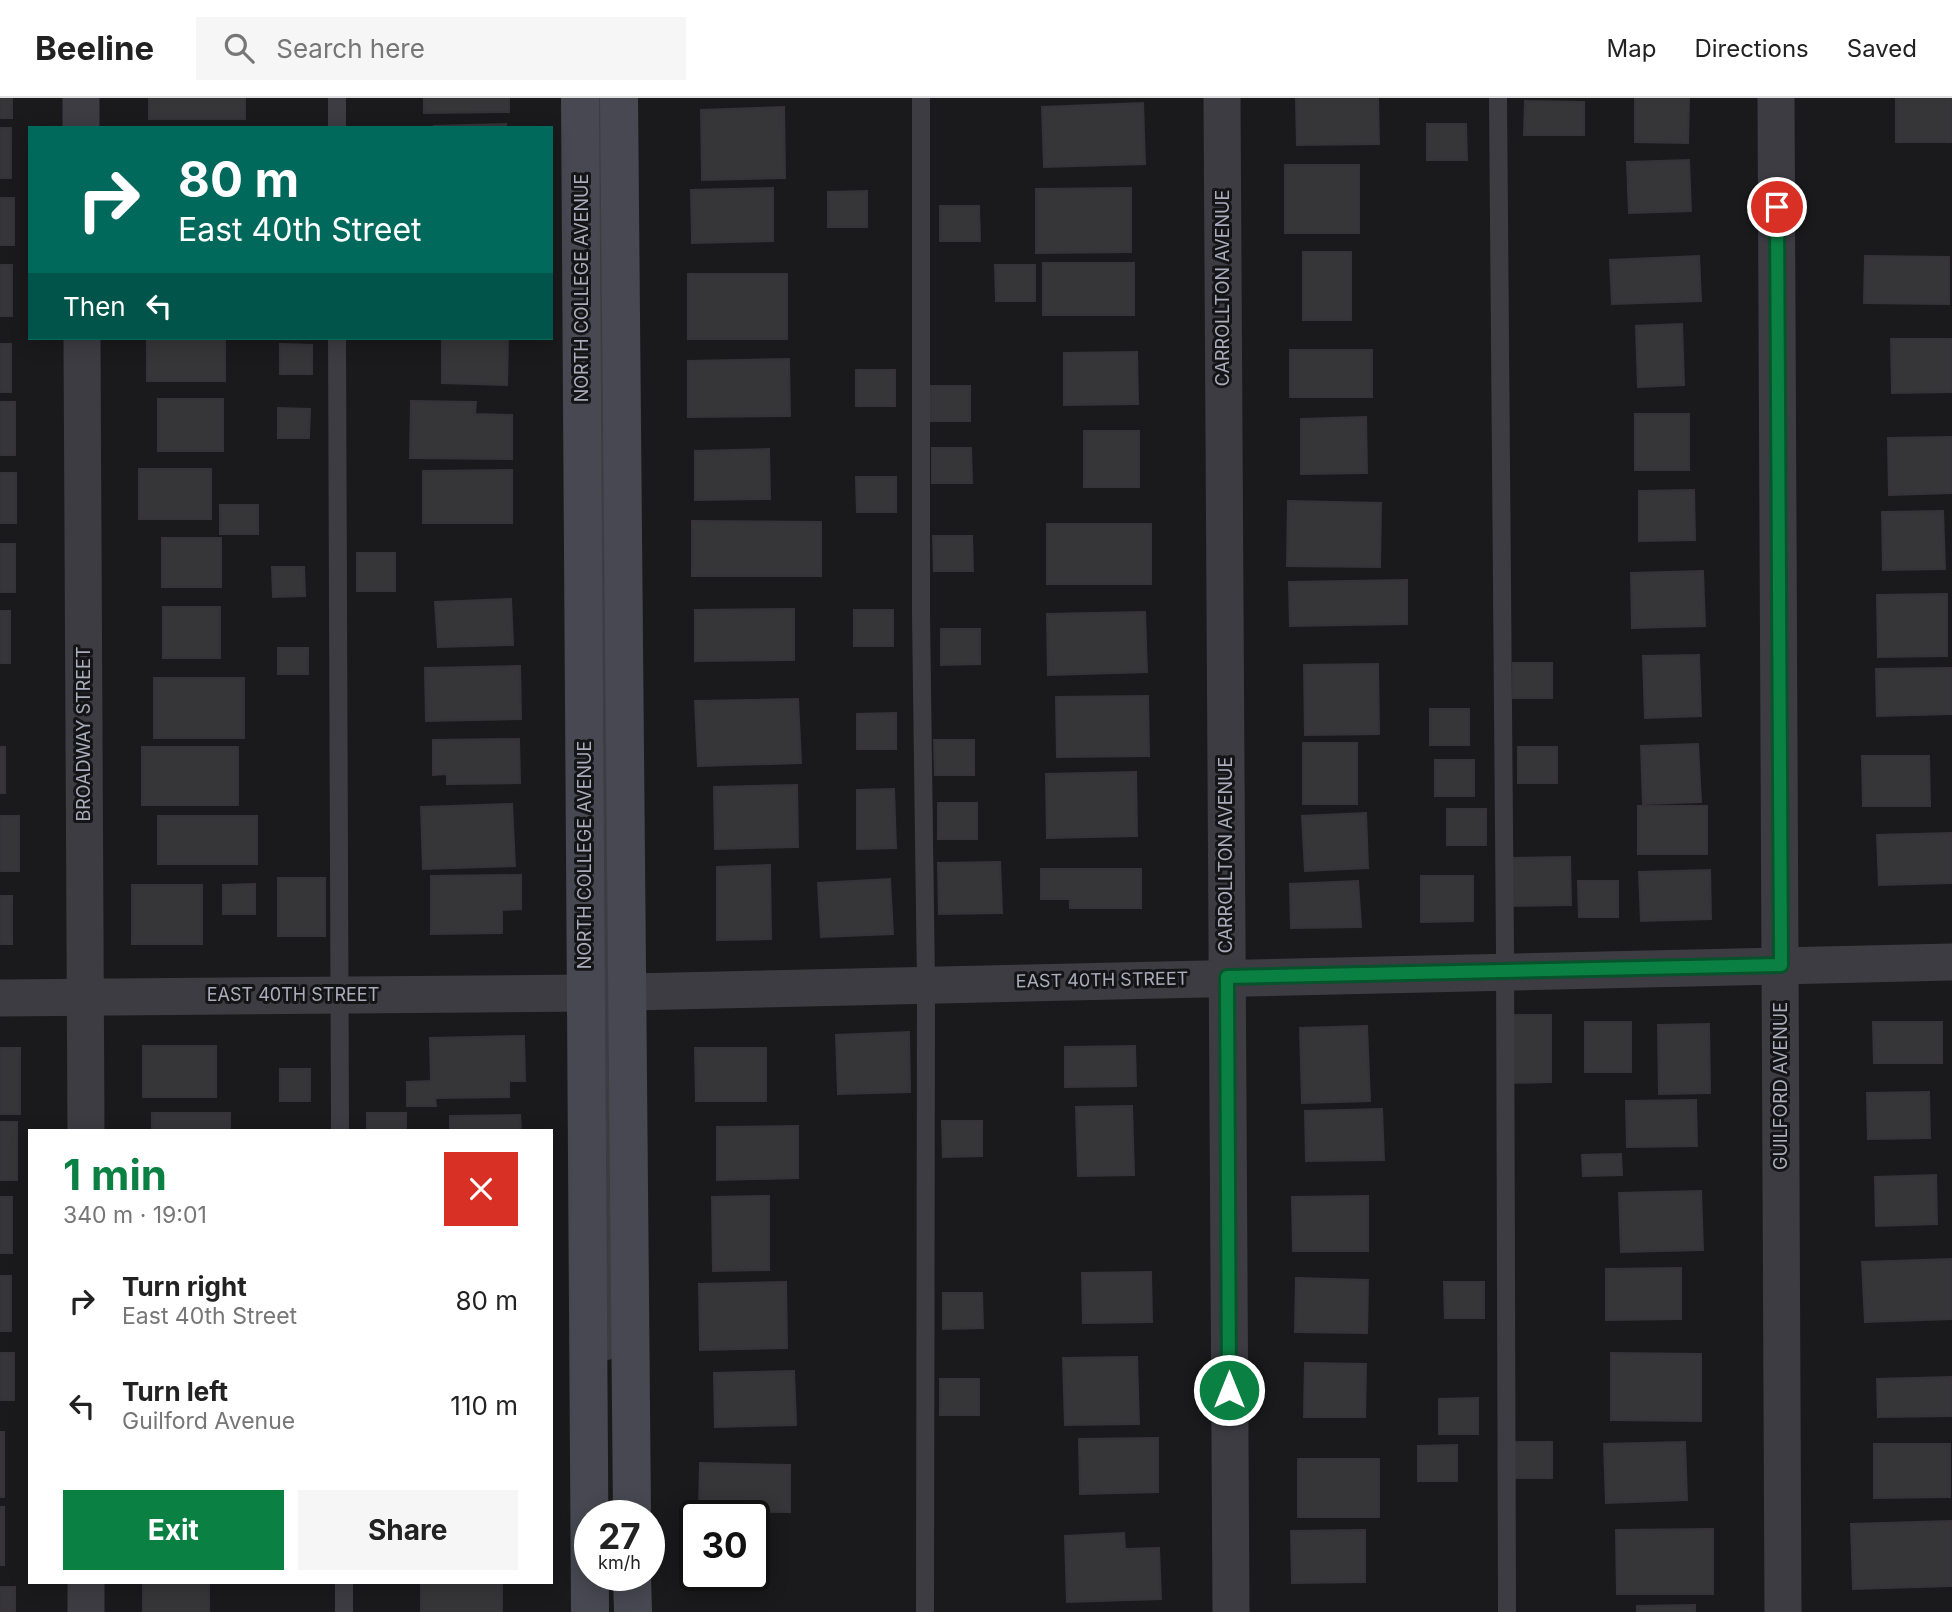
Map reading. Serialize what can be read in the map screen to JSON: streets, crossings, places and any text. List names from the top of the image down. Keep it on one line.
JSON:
{"streets":{"main road":["NORTH COLLEGE AVENUE"],"street":["CARROLLTON AVENUE","BROADWAY STREET","EAST 40TH STREET","GUILFORD AVENUE"]},"crossings":[["NORTH COLLEGE AVENUE","EAST 40TH STREET"],["CARROLLTON AVENUE","EAST 40TH STREET"],["BROADWAY STREET","EAST 40TH STREET"],["EAST 40TH STREET","GUILFORD AVENUE"]],"page":{"header":"Beeline","search":"Search here","nav":["Map","Directions","Saved"],"turn":["80 m","East 40th Street"],"then":"Then","heading":["1 min","340 m · 19:01"],"list":[{"name":"Turn right","note":"East 40th Street","value":"80 m"},{"name":"Turn left","note":"Guilford Avenue","value":"110 m"}],"buttons":["Exit","Share"],"speed":"27 km/h","limit":"30"}}
